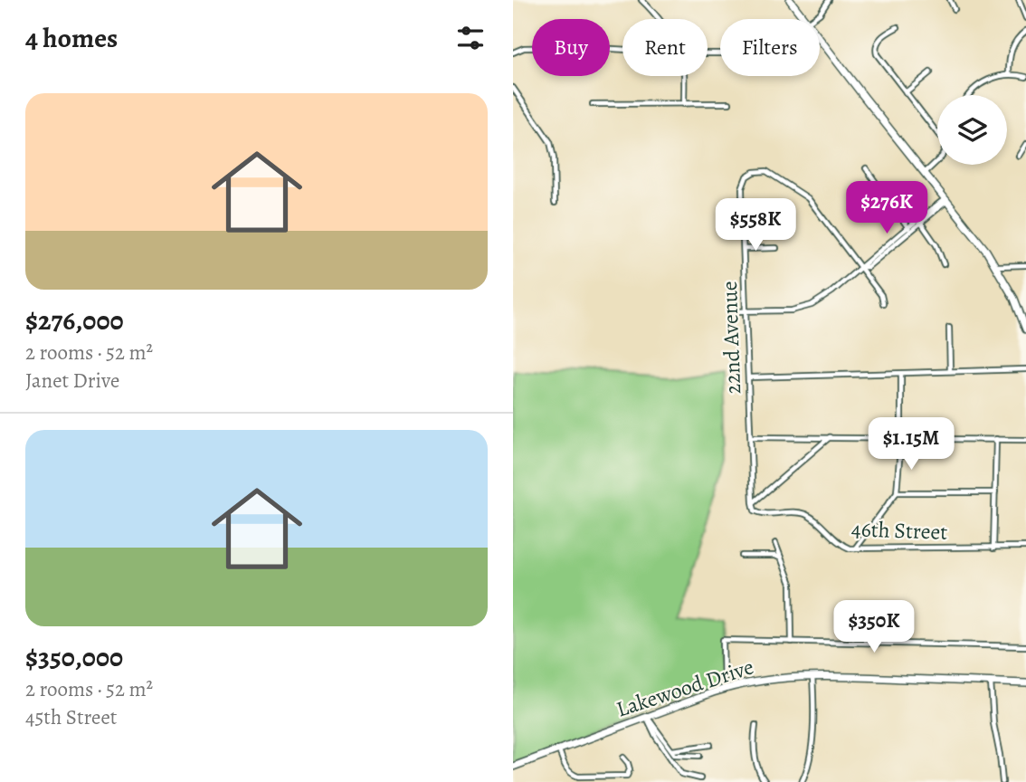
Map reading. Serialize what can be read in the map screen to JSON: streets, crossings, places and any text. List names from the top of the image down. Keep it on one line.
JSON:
{"streets":{"street":["22nd Avenue","46th Street","Lakewood Drive"]},"crossings":[["22nd Avenue","46th Street"]],"page":{"heading":"4 homes","chip":["Buy","Rent","Filters"],"list":[{"name":"$276,000","note":"2 rooms · 52 m² · Janet Drive"},{"name":"$350,000","note":"2 rooms · 52 m² · 45th Street"}],"price":["$276K","$558K","$1.15M","$350K"]}}
